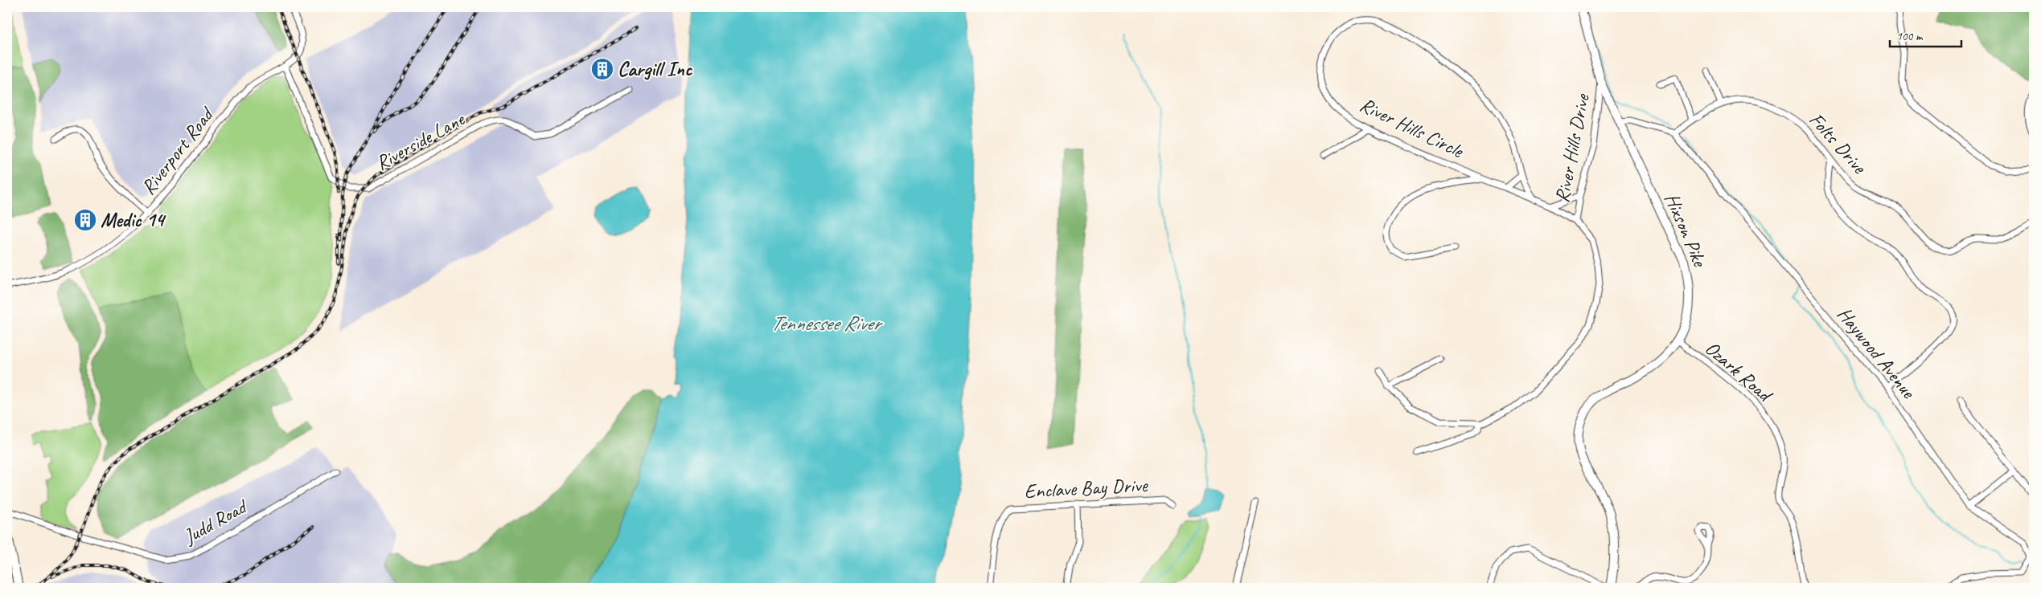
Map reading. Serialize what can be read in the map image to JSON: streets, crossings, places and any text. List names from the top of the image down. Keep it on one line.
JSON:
{"streets":{"main road":["Hixson Pike"],"street":["River Hills Circle","Riverside Lane","Folts Drive","River Hills Drive","Riverport Road","Haywood Avenue","Ozark Road","Enclave Bay Drive","Judd Road"]},"crossings":[["River Hills Circle","River Hills Drive"],["Riverside Lane","Riverport Road"],["Folts Drive","Haywood Avenue"],["River Hills Drive","Hixson Pike"],["Hixson Pike","Ozark Road"]],"water":["Tennessee River"],"places":{"building":["Cargill Inc","Medic 14"]},"scale_bar":"100 m"}
